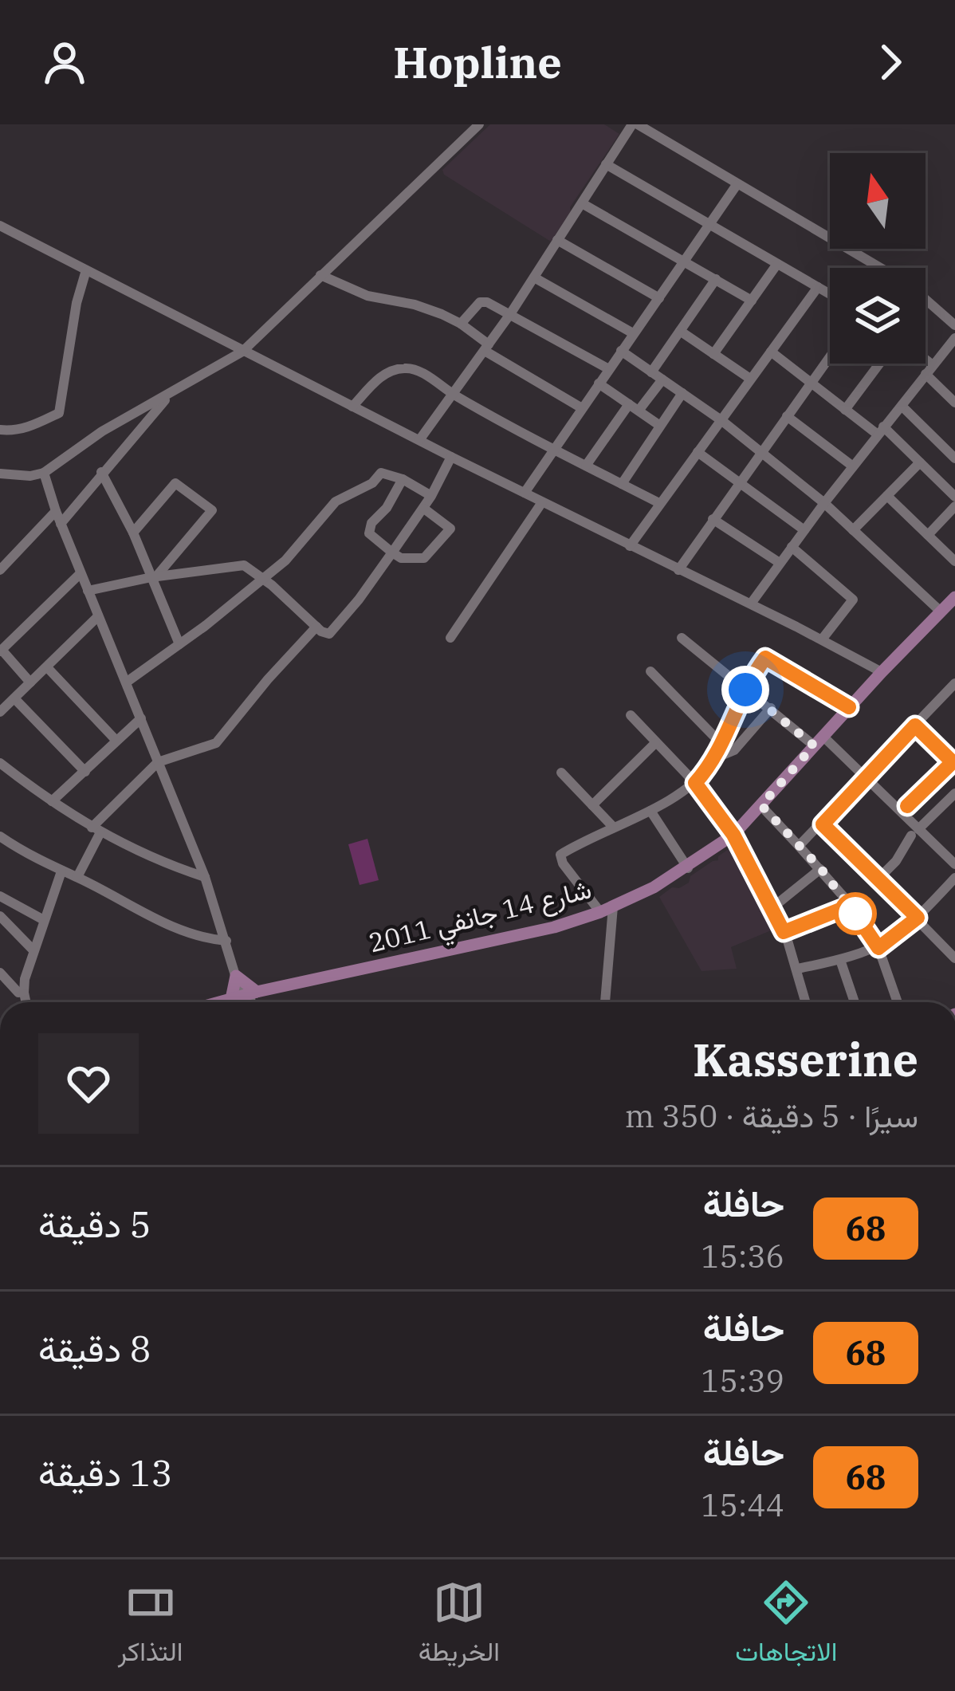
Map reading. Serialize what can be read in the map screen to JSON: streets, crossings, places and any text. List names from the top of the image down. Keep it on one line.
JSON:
{"streets":{"main road":["شارع 14 جانفي 2011"]},"lines":["bus line 68"],"north":"top","page":{"header":"Hopline","heading":["Kasserine","سيرًا · 5 دقيقة · 350 m"],"list":[{"mark":"68","name":"حافلة","note":"15:36","value":"5 دقيقة"},{"mark":"68","name":"حافلة","note":"15:39","value":"8 دقيقة"},{"mark":"68","name":"حافلة","note":"15:44","value":"13 دقيقة"}],"tabs":["الاتجاهات","الخريطة","التذاكر"]}}
